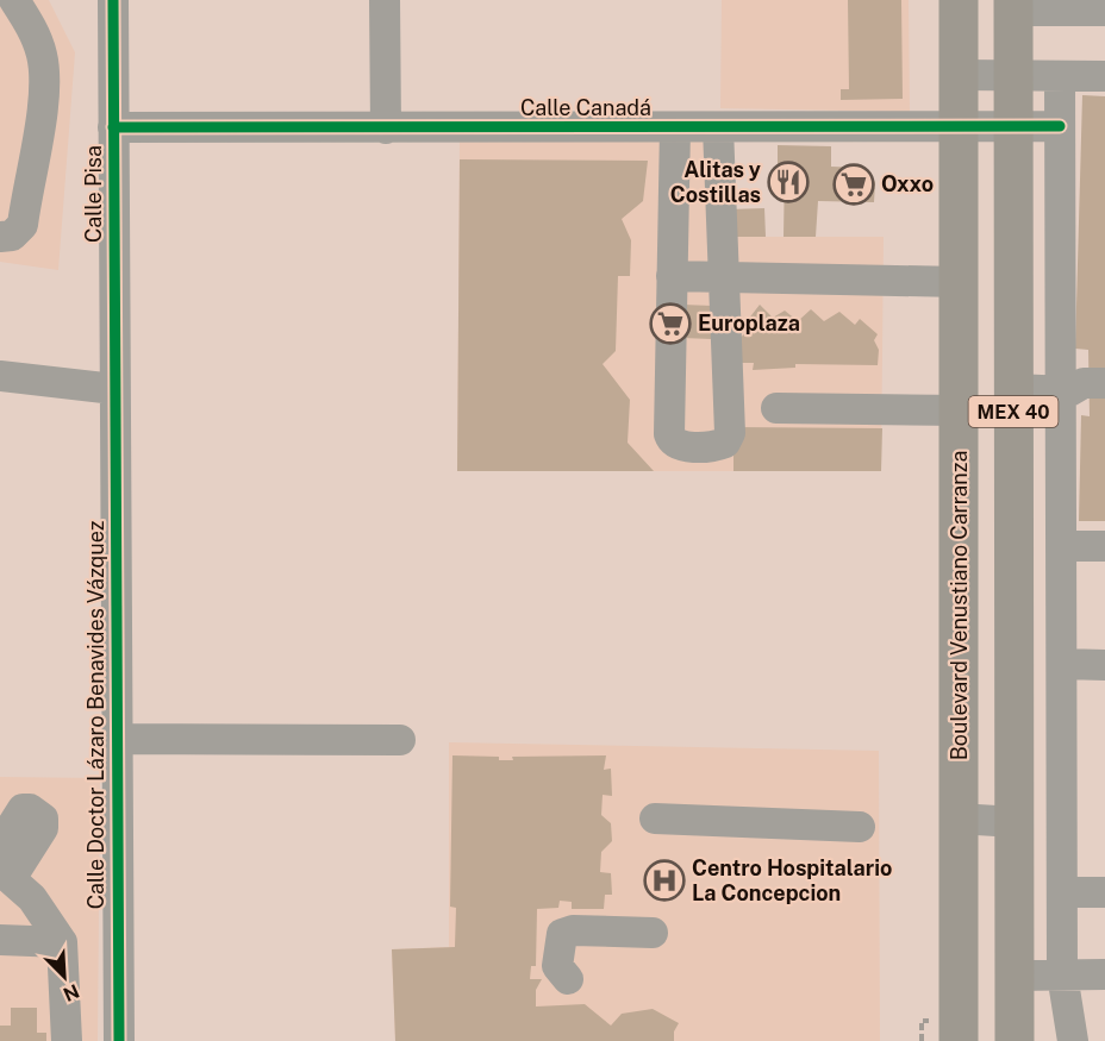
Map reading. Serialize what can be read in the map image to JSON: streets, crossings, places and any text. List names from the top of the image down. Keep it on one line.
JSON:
{"streets":{"main road":["MEX 40","Boulevard Venustiano Carranza"],"street":["Calle Canadá","Calle Pisa","Calle Doctor Lázaro Benavides Vázquez"]},"crossings":[["Calle Canadá","Calle Pisa"],["Calle Canadá","MEX 40"],["Calle Canadá","Boulevard Venustiano Carranza"],["Calle Pisa","Calle Doctor Lázaro Benavides Vázquez"]],"places":{"restaurant":["Alitas y Costillas"],"supermarket":["Oxxo","Europlaza"],"hospital":["Centro Hospitalario La Concepcion"]},"north":"bottom right"}
